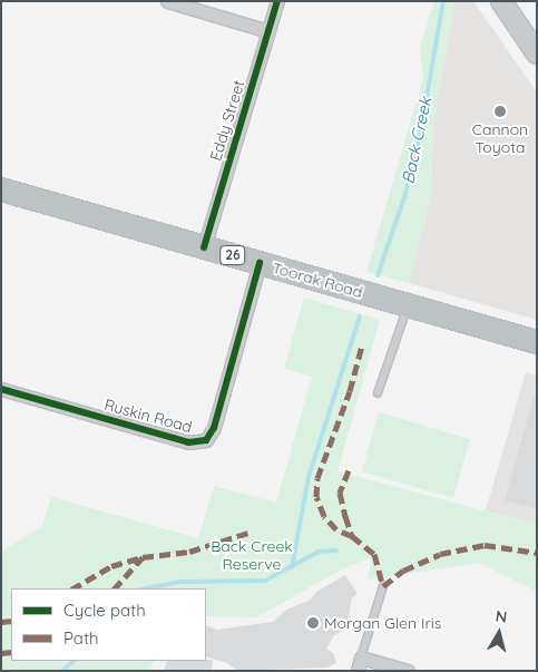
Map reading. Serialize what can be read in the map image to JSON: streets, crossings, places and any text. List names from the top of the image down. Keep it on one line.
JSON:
{"streets":{"highway":["26","Toorak Road"],"street":["Eddy Street","Ruskin Road"]},"crossings":[["Eddy Street","Toorak Road"],["Toorak Road","Ruskin Road"]],"water":["Back Creek"],"parks":["Back Creek Reserve"],"places":["Cannon Toyota","Morgan Glen Iris"],"legend":["Cycle path","Path"],"north":"top"}
